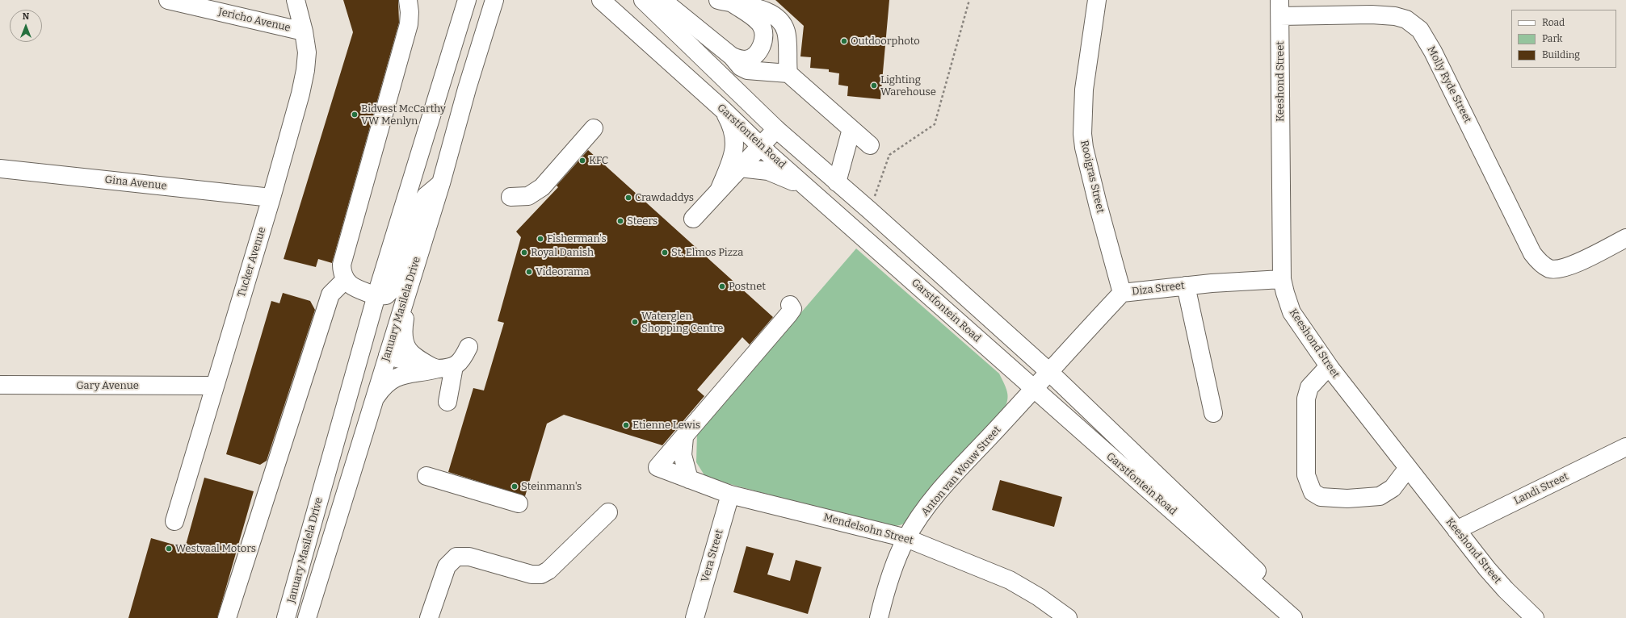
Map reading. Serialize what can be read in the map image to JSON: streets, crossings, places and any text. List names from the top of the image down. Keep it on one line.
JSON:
{"streets":{"street":["Jericho Avenue","Keeshond Street","Molly Ryde Street","Garstfontein Road","Rooigras Street","Gina Avenue","Tucker Avenue","Diza Street","January Masilela Drive","Gary Avenue","Anton van Wouw Street","Landi Street","Mendelsohn Street","Vera Street"]},"crossings":[["Jericho Avenue","Tucker Avenue"],["Keeshond Street","Molly Ryde Street"],["Keeshond Street","Diza Street"],["Keeshond Street","Landi Street"],["Garstfontein Road","Diza Street"],["Garstfontein Road","Anton van Wouw Street"],["Rooigras Street","Diza Street"],["Gina Avenue","Tucker Avenue"],["Tucker Avenue","Gary Avenue"],["Diza Street","Anton van Wouw Street"],["Anton van Wouw Street","Mendelsohn Street"],["Mendelsohn Street","Vera Street"]],"places":["Outdoorphoto","Lighting Warehouse","Bidvest McCarthy VW Menlyn","KFC","Crawdaddys","Steers","Fisherman's","Royal Danish","St. Elmos Pizza","Videorama","Postnet","Waterglen Shopping Centre","Etienne Lewis","Steinmann's","Westvaal Motors"],"legend":["Road","Park","Building"],"north":"top"}
